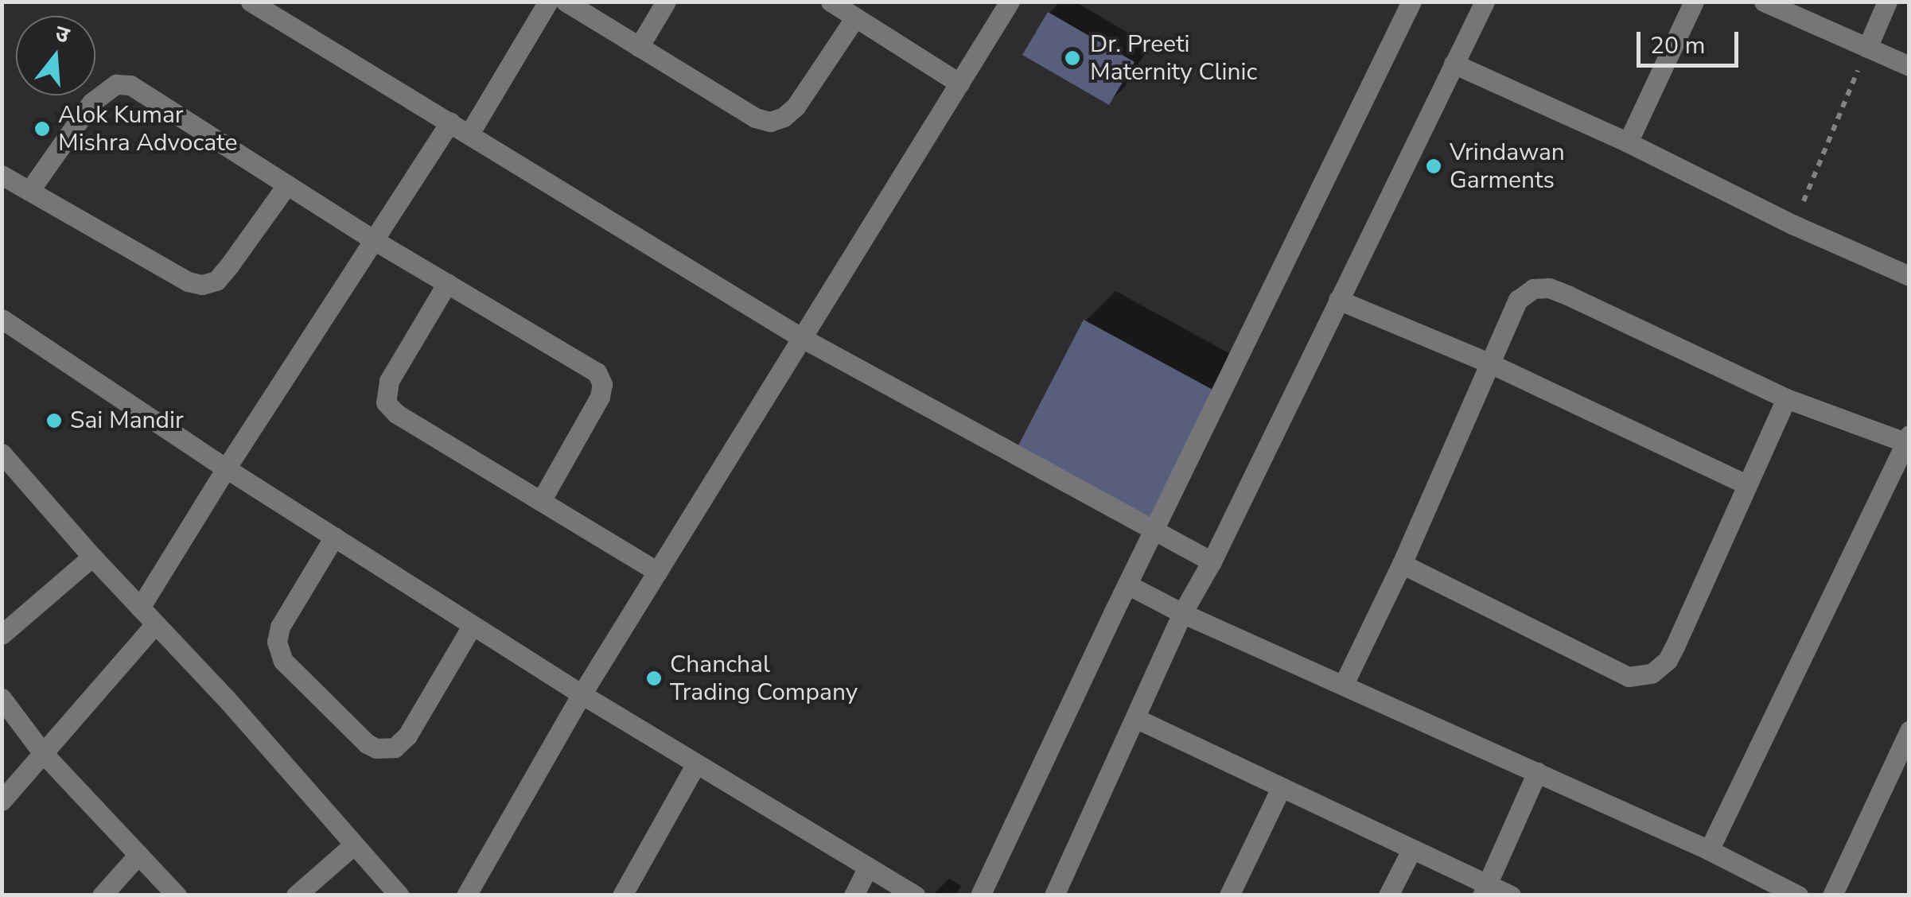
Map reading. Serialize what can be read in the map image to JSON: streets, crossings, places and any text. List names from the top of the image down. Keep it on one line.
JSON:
{"places":["Dr. Preeti Maternity Clinic","Alok Kumar Mishra Advocate","Vrindawan Garments","Sai Mandir","Chanchal Trading Company"],"scale_bar":"20 m","north":"top"}
